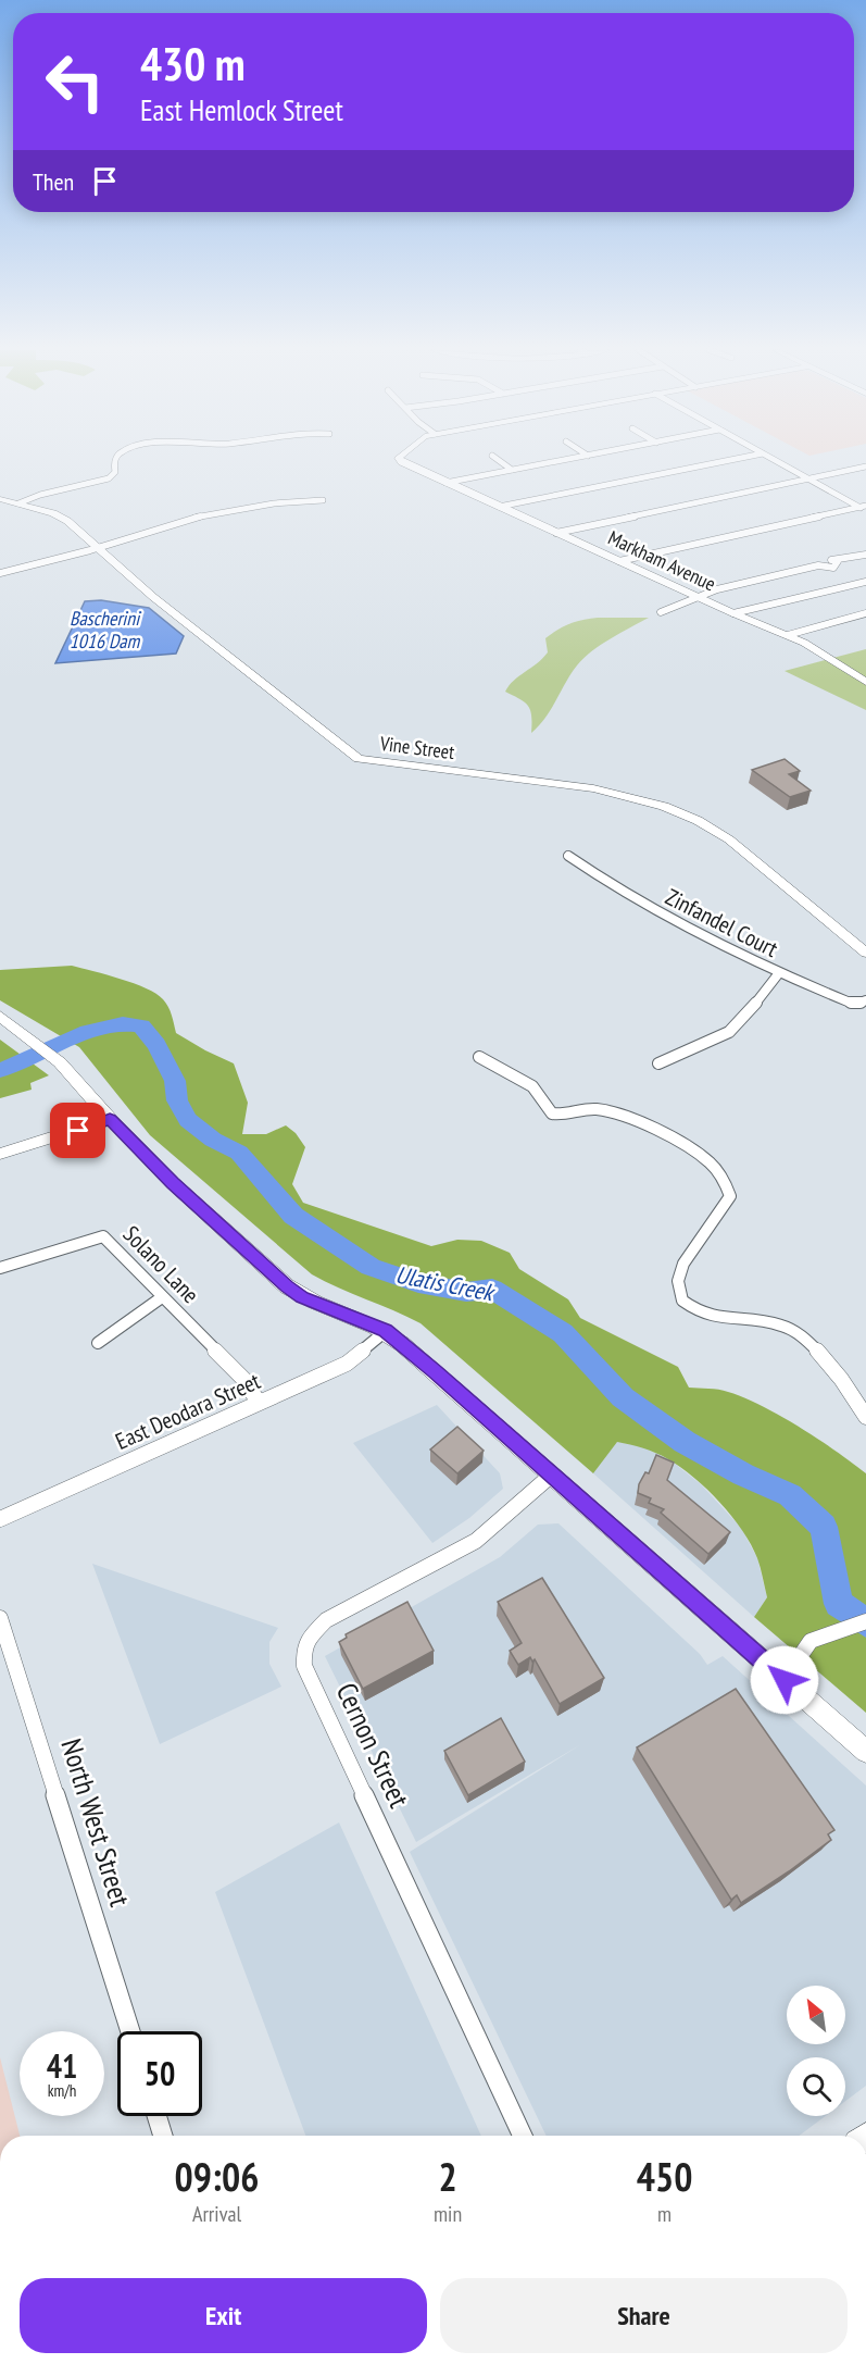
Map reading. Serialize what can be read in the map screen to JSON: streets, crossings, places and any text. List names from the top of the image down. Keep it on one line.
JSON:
{"streets":{"street":["Markham Avenue","Vine Street","Zinfandel Court","Solano Lane","East Deodara Street","Cernon Street","North West Street"]},"crossings":[["Solano Lane","East Deodara Street"]],"water":["Bascherini 1016 Dam","Ulatis Creek"],"north":"top left","page":{"turn":["430 m","East Hemlock Street"],"then":"Then","speed":"41 km/h","limit":"50","eta":["09:06","Arrival","2","min","450","m"],"buttons":["Exit","Share"]}}
